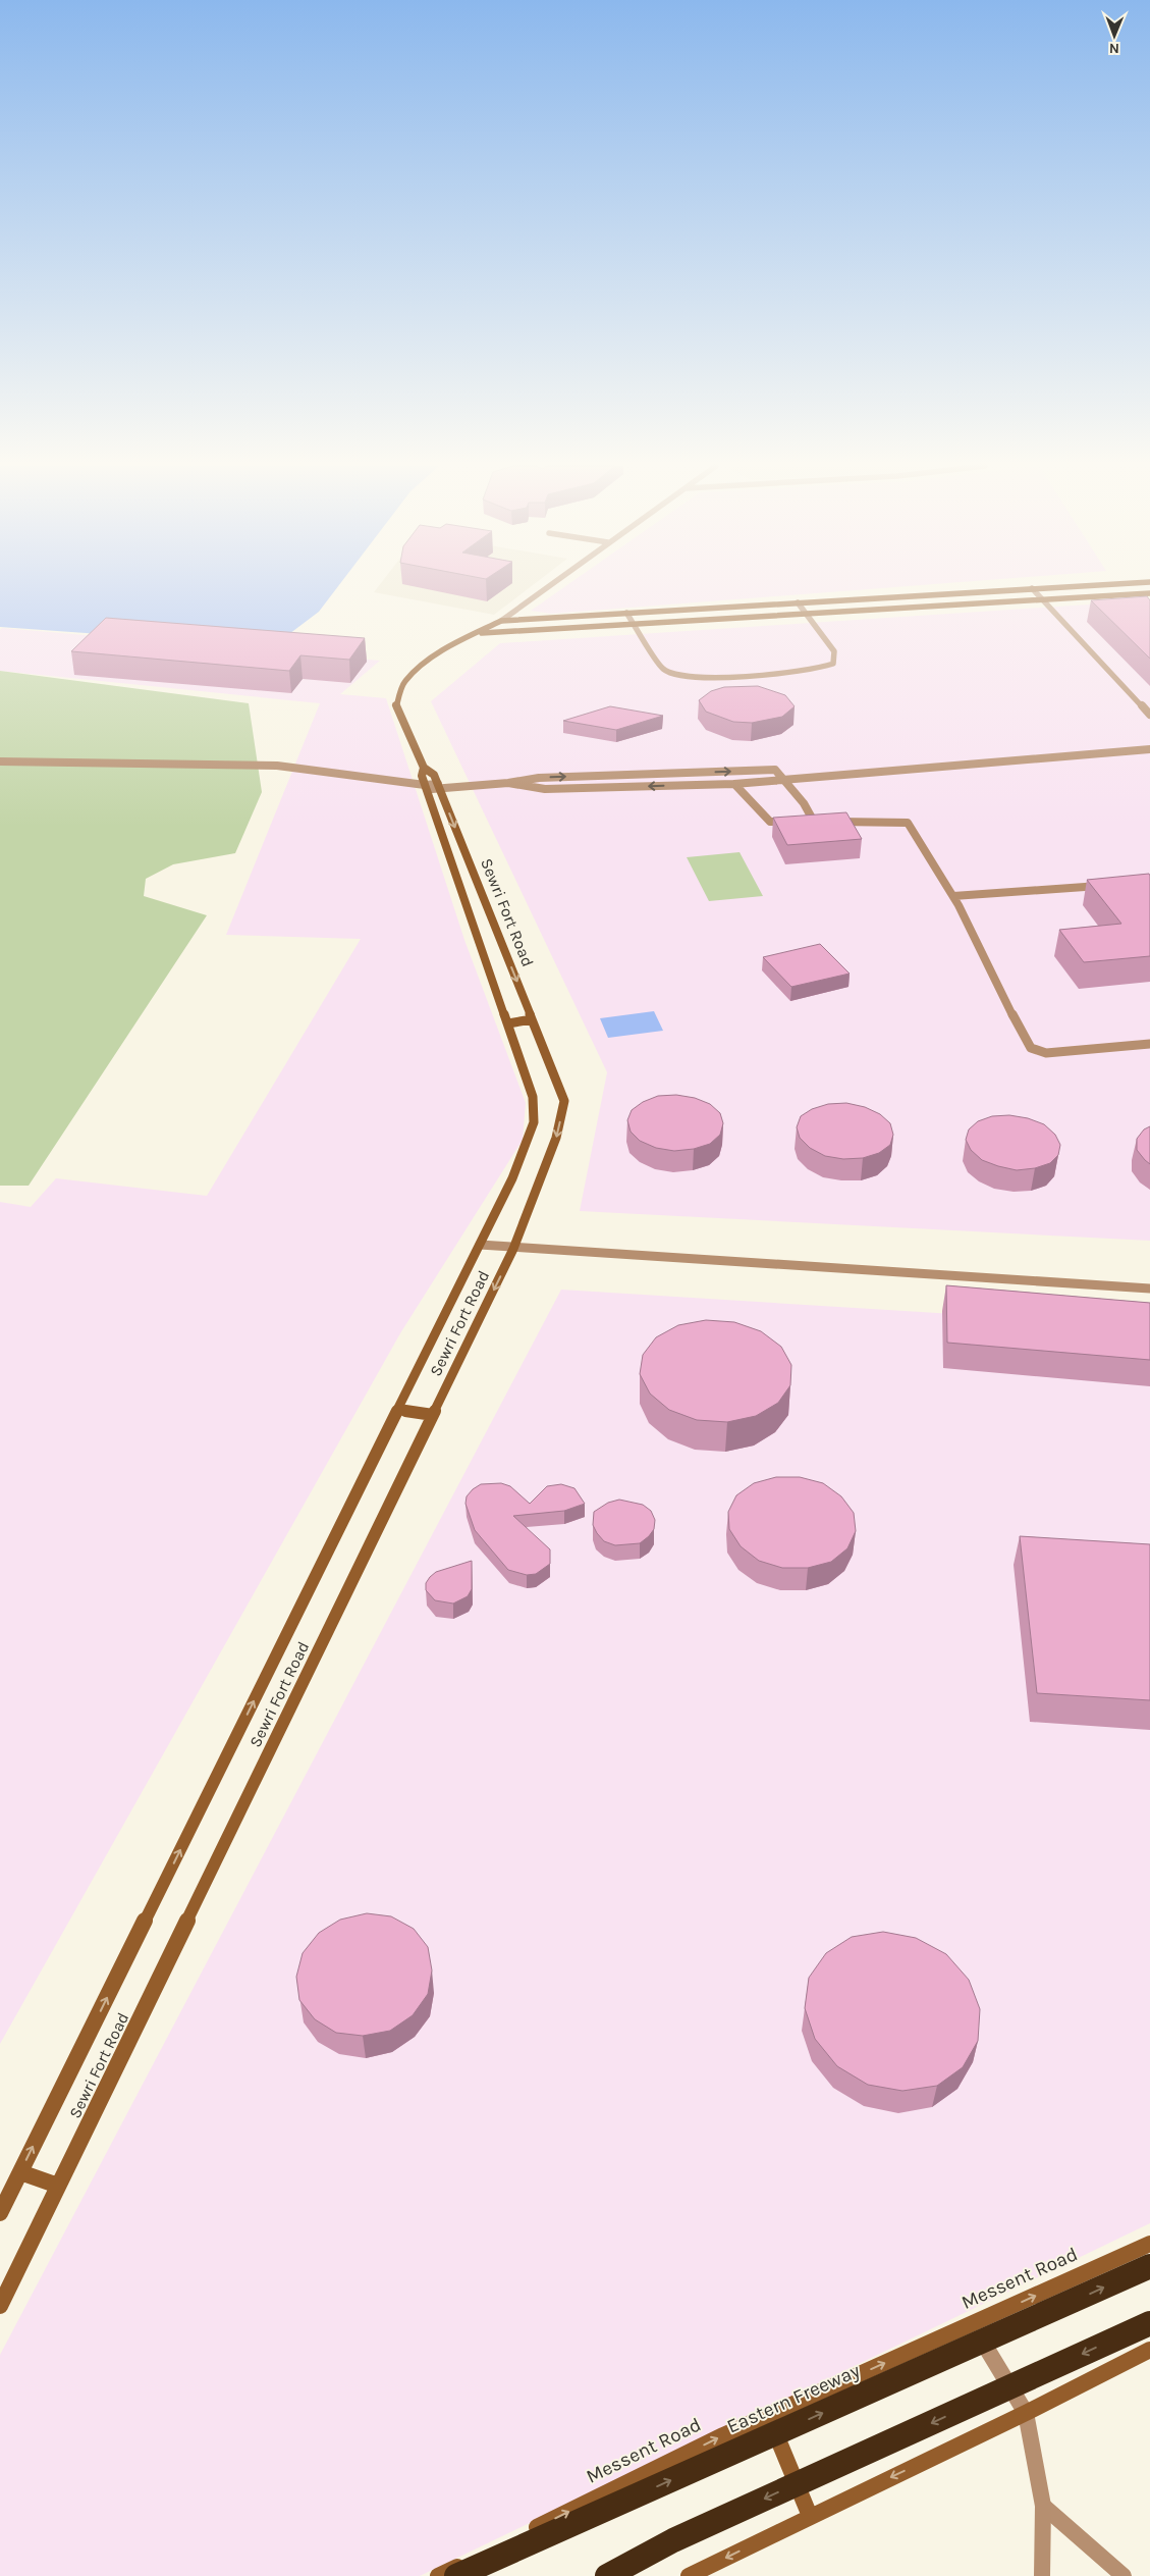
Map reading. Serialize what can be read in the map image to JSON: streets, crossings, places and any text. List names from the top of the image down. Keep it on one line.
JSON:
{"streets":{"highway":["Eastern Freeway"],"street":["Sewri Fort Road","Messent Road"]},"one_way":["Messent Road"],"north":"bottom"}
